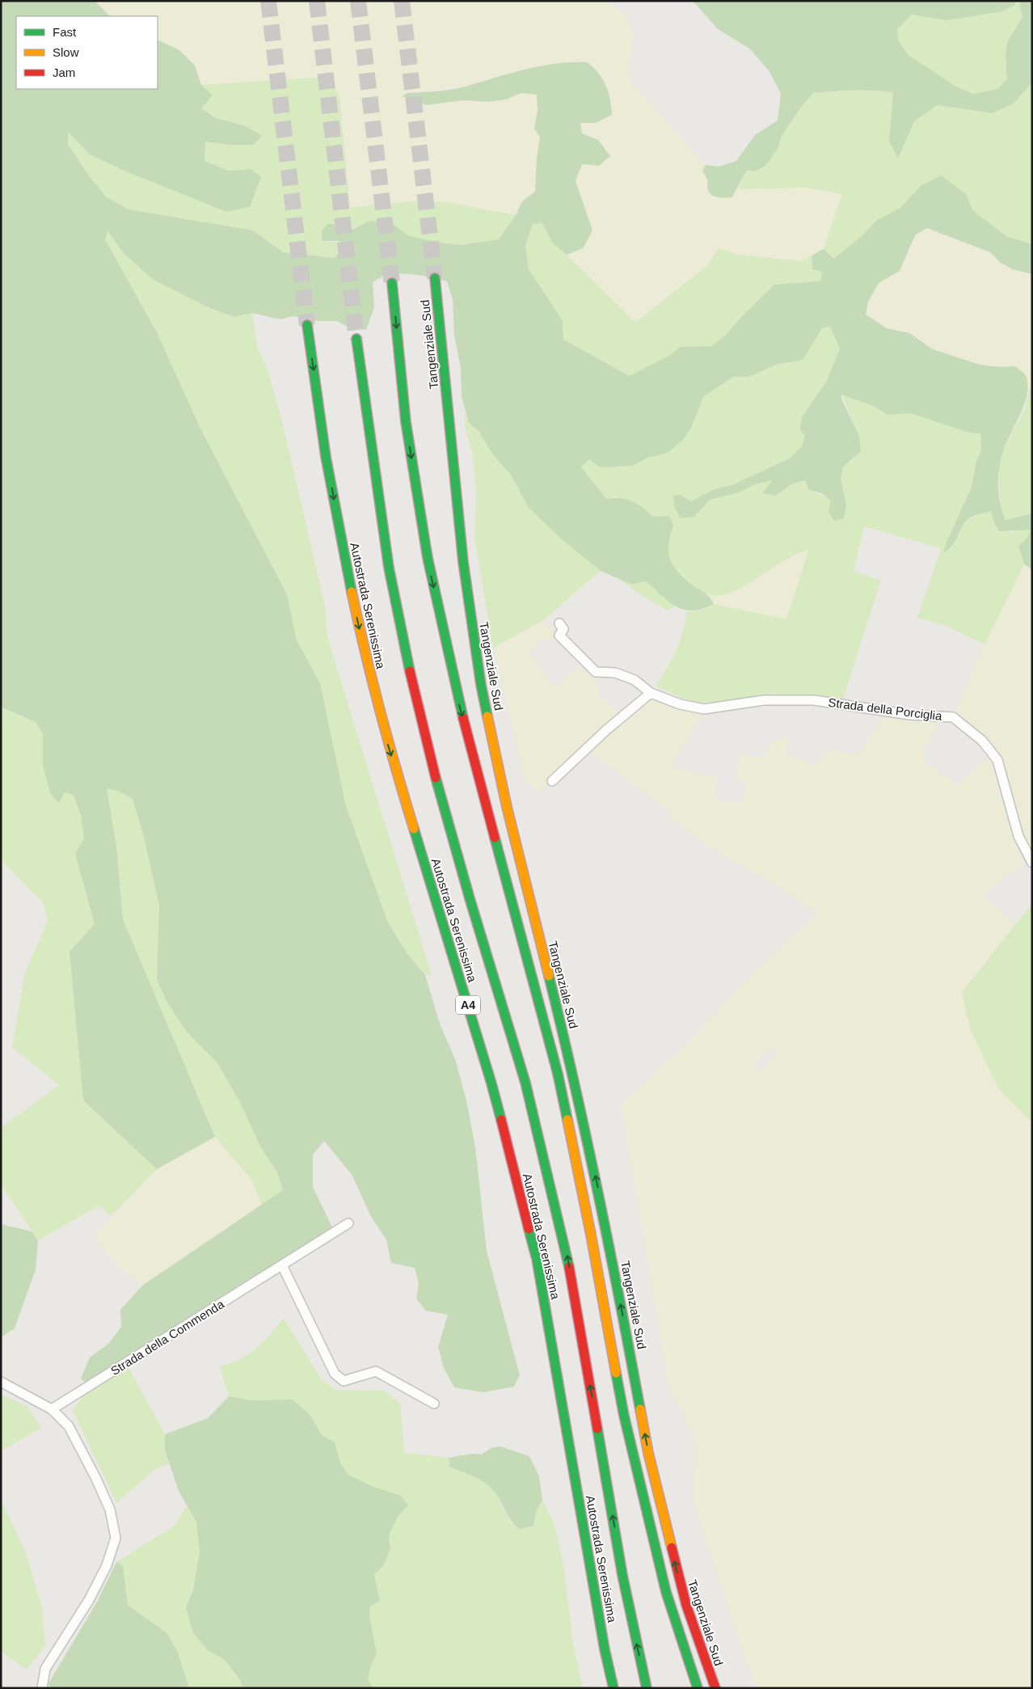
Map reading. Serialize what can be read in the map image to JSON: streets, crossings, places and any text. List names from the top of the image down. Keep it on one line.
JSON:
{"streets":{"highway":["Tangenziale Sud","Autostrada Serenissima","A4"],"street":["Strada della Porciglia","Strada della Commenda"]},"legend":["Fast","Slow","Jam"]}
